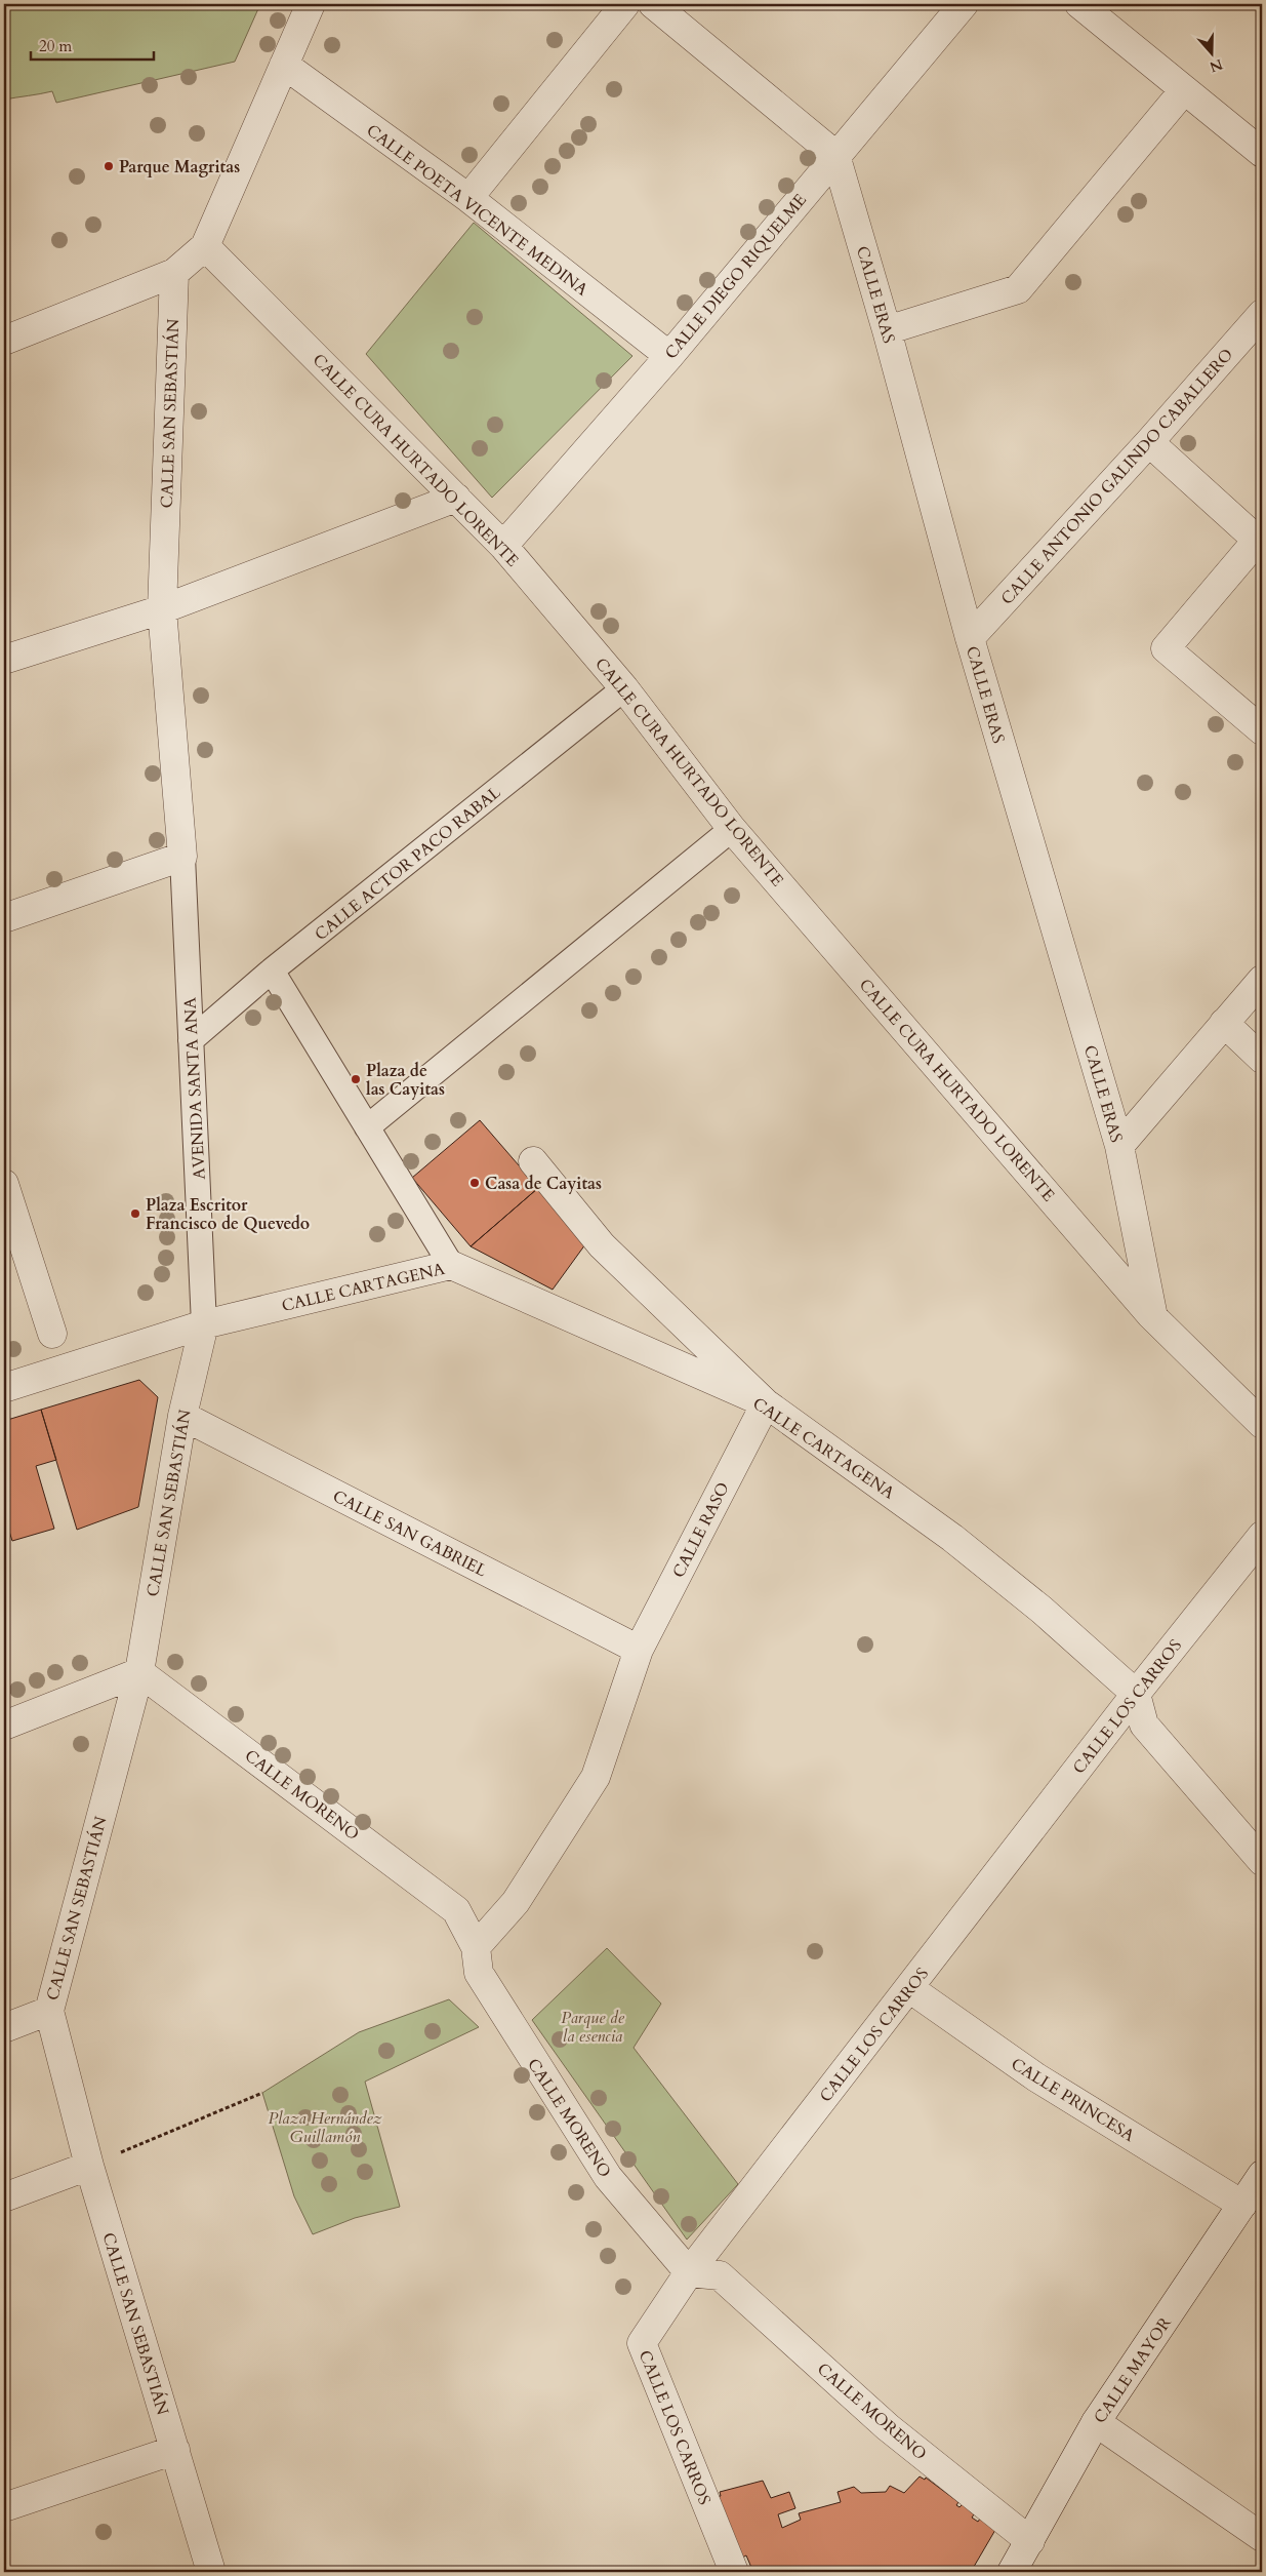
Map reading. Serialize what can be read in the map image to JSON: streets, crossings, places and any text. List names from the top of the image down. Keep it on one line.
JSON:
{"streets":{"street":["CALLE POETA VICENTE MEDINA","CALLE DIEGO RIQUELME","CALLE ERAS","CALLE SAN SEBASTIÁN","CALLE CURA HURTADO LORENTE","CALLE ANTONIO GALINDO CABALLERO","CALLE ACTOR PACO RABAL","AVENIDA SANTA ANA","CALLE CARTAGENA","CALLE RASO","CALLE SAN GABRIEL","CALLE LOS CARROS","CALLE MORENO","CALLE PRINCESA","CALLE MAYOR"]},"crossings":[["CALLE POETA VICENTE MEDINA","CALLE DIEGO RIQUELME"],["CALLE DIEGO RIQUELME","CALLE ERAS"],["CALLE DIEGO RIQUELME","CALLE CURA HURTADO LORENTE"],["CALLE ERAS","CALLE CURA HURTADO LORENTE"],["CALLE ERAS","CALLE ANTONIO GALINDO CABALLERO"],["CALLE SAN SEBASTIÁN","AVENIDA SANTA ANA"],["CALLE SAN SEBASTIÁN","CALLE CARTAGENA"],["CALLE SAN SEBASTIÁN","CALLE SAN GABRIEL"],["CALLE SAN SEBASTIÁN","CALLE MORENO"],["CALLE CURA HURTADO LORENTE","CALLE ACTOR PACO RABAL"],["CALLE ACTOR PACO RABAL","AVENIDA SANTA ANA"],["AVENIDA SANTA ANA","CALLE CARTAGENA"],["CALLE CARTAGENA","CALLE RASO"],["CALLE CARTAGENA","CALLE LOS CARROS"],["CALLE RASO","CALLE SAN GABRIEL"],["CALLE RASO","CALLE MORENO"],["CALLE LOS CARROS","CALLE MORENO"],["CALLE LOS CARROS","CALLE PRINCESA"],["CALLE MORENO","CALLE MAYOR"],["CALLE PRINCESA","CALLE MAYOR"]],"parks":["Parque de la esencia","Plaza Hernández Guillamón"],"places":["Parque Magritas","Plaza de las Cayitas","Casa de Cayitas","Plaza Escritor Francisco de Quevedo"],"scale_bar":"20 m","north":"bottom"}
